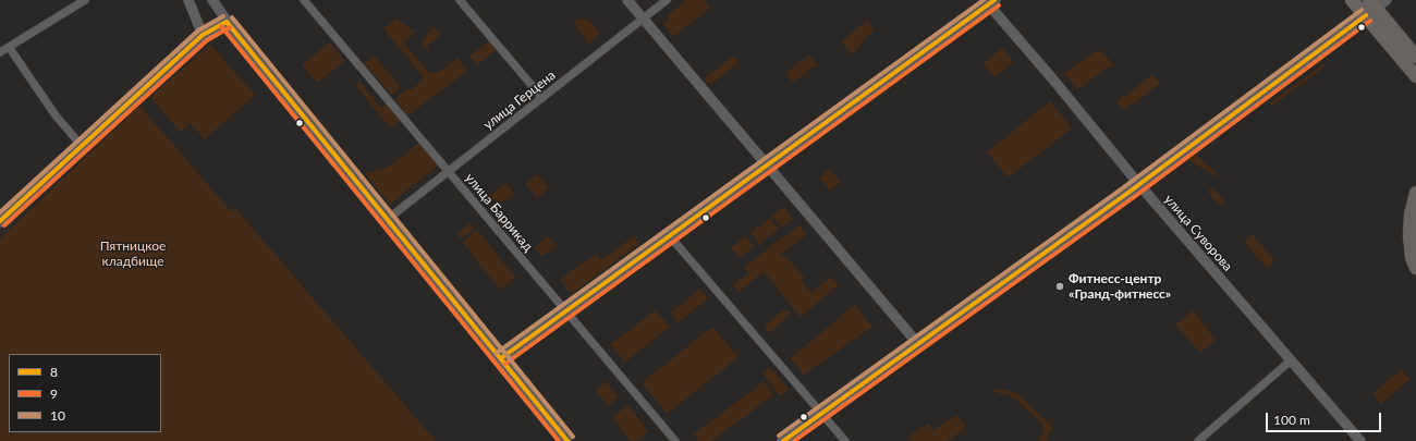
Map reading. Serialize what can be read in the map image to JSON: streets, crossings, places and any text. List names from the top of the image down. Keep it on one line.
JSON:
{"streets":{"street":["улица Герцена","улица Баррикад","улица Суворова"]},"crossings":[["улица Герцена","улица Баррикад"]],"parks":["Пятницкое кладбище"],"places":["Фитнесс-центр «Гранд-фитнесс»"],"lines":["transit line 8","transit line 10","transit line 9"],"legend":["8","9","10"],"scale_bar":"100 m"}
